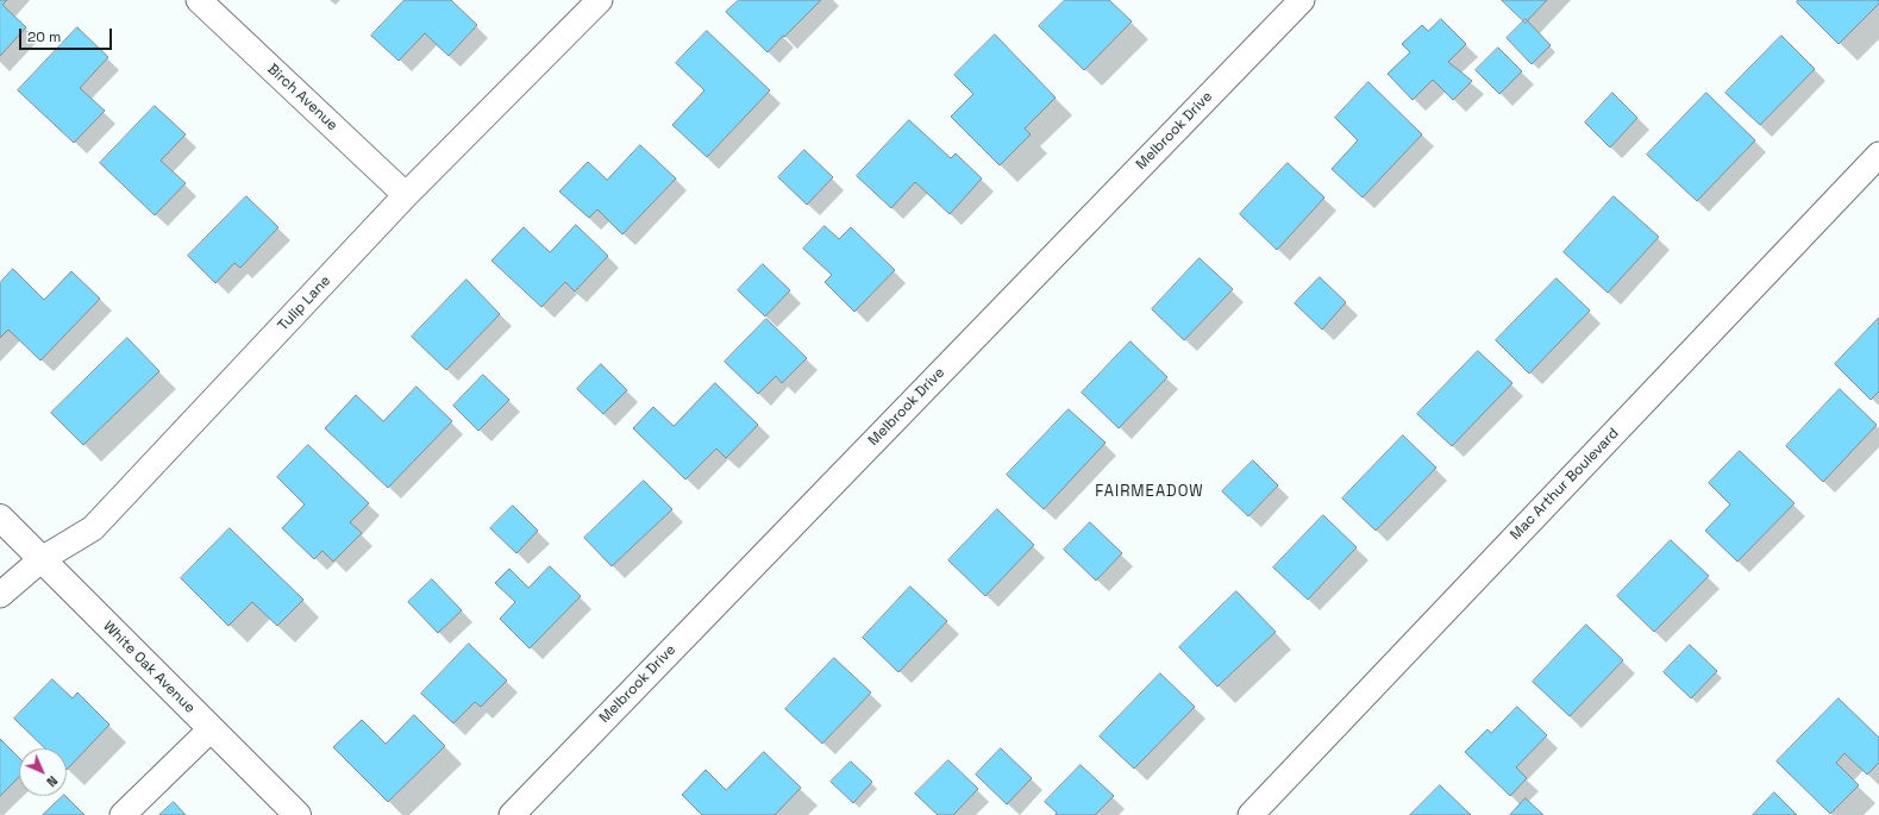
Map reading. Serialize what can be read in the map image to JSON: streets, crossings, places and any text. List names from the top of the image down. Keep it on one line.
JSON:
{"streets":{"street":["Birch Avenue","Melbrook Drive","Tulip Lane","Mac Arthur Boulevard","White Oak Avenue"]},"crossings":[["Birch Avenue","Tulip Lane"],["Tulip Lane","White Oak Avenue"]],"districts":["FAIRMEADOW"],"scale_bar":"20 m","north":"bottom right"}
